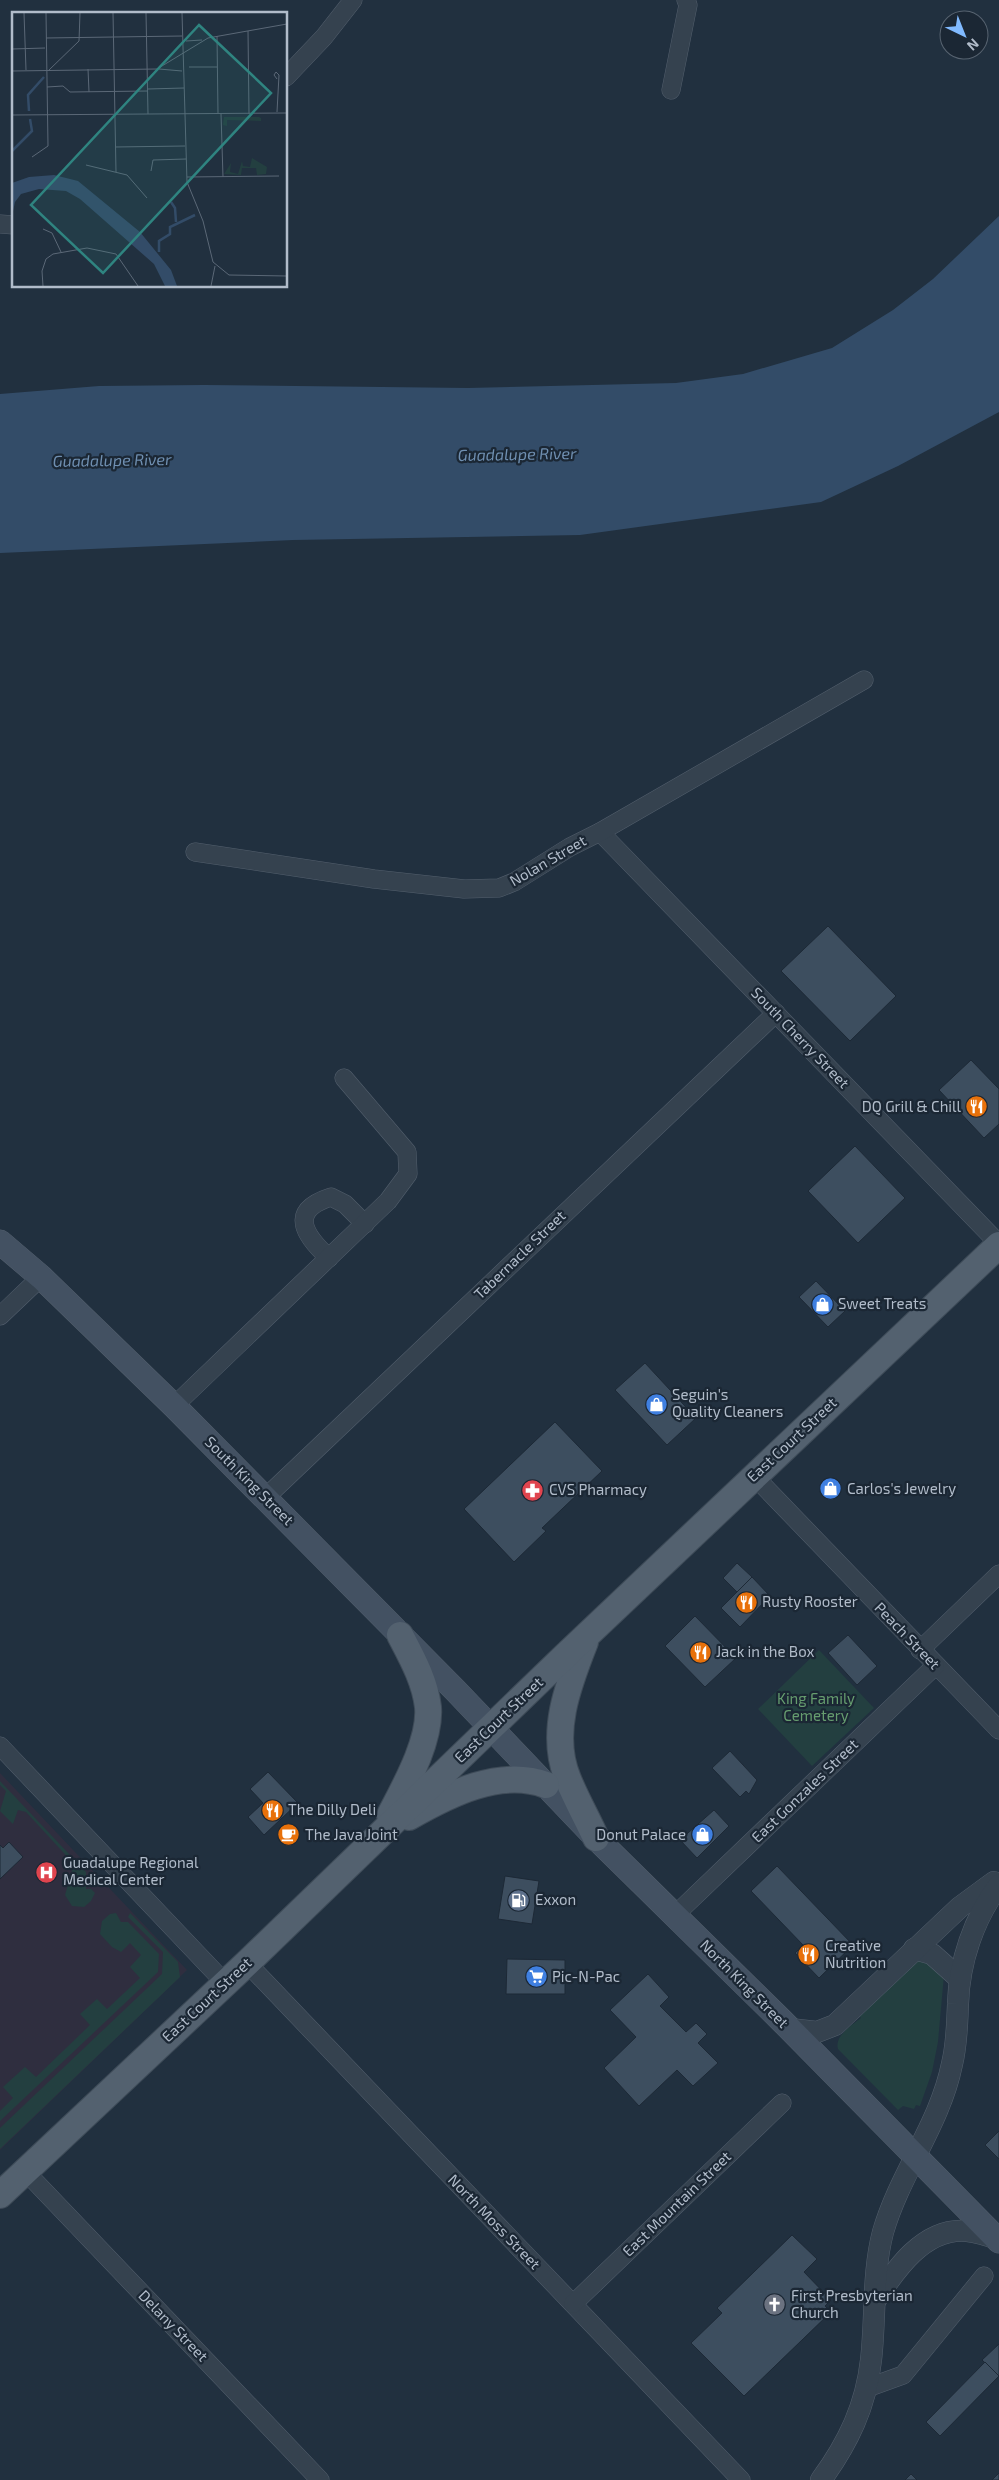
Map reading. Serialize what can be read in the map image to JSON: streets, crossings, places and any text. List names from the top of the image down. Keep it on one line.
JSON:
{"streets":{"main road":["East Court Street","South King Street","North King Street"],"street":["Nolan Street","South Cherry Street","Tabernacle Street","Peach Street","East Gonzales Street","East Mountain Street","North Moss Street","Delany Street"]},"crossings":[["Nolan Street","South Cherry Street"],["South Cherry Street","Tabernacle Street"],["South Cherry Street","East Court Street"],["Tabernacle Street","South King Street"],["East Court Street","South King Street"],["East Court Street","Peach Street"],["East Court Street","North King Street"],["East Court Street","North Moss Street"],["East Court Street","Delany Street"],["South King Street","North King Street"],["Peach Street","East Gonzales Street"],["East Gonzales Street","North King Street"],["East Mountain Street","North Moss Street"]],"water":["Guadalupe River"],"parks":["King Family Cemetery"],"places":{"restaurant":["DQ Grill & Chill","Rusty Rooster","Jack in the Box","The Dilly Deli","Creative Nutrition"],"shop":["Sweet Treats","Seguin's Quality Cleaners","Carlos's Jewelry","Donut Palace"],"pharmacy":["CVS Pharmacy"],"cafe":["The Java Joint"],"hospital":["Guadalupe Regional Medical Center"],"fuel station":["Exxon"],"supermarket":["Pic-N-Pac"],"church":["First Presbyterian Church"]},"north":"bottom right"}
